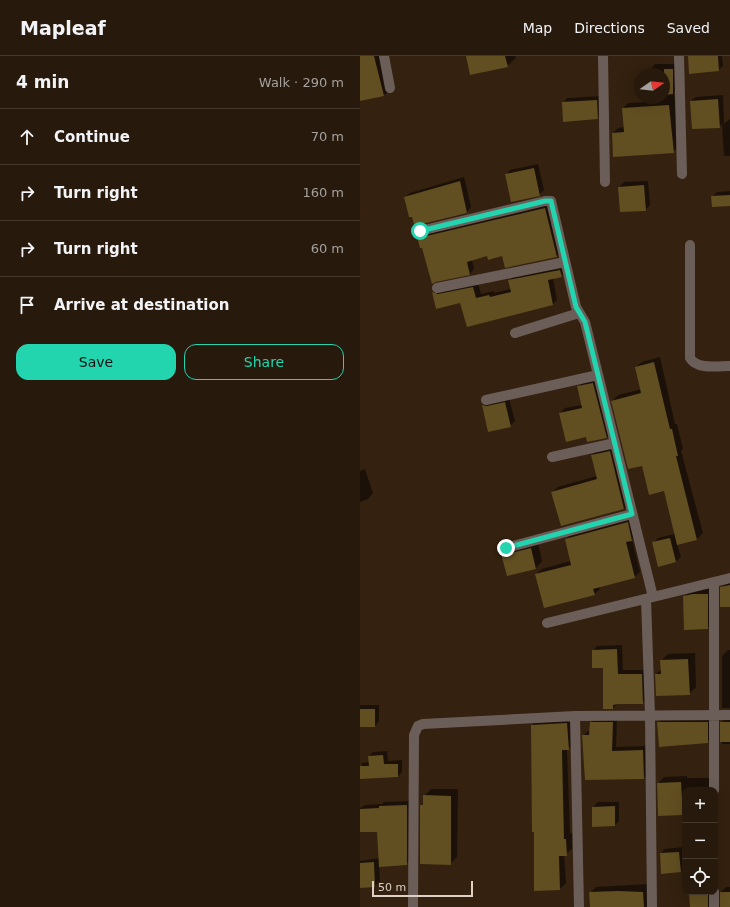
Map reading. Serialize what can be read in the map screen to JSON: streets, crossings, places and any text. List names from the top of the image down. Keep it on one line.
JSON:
{"scale_bar":"50 m","north":"right","page":{"header":"Mapleaf","nav":["Map","Directions","Saved"],"heading":["4 min","Walk · 290 m"],"list":[["Continue","70 m"],["Turn right","160 m"],["Turn right","60 m"],"Arrive at destination"],"buttons":["Save","Share"],"map_buttons":["+","−"],"scale":"50 m"}}
